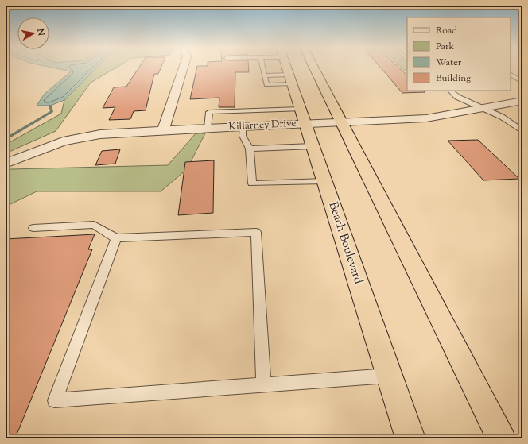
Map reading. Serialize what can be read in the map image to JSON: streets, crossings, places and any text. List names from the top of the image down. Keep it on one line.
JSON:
{"streets":{"highway":["Beach Boulevard"],"street":["Killarney Drive"]},"crossings":[["Killarney Drive","Beach Boulevard"]],"legend":["Road","Park","Water","Building"],"north":"right"}
